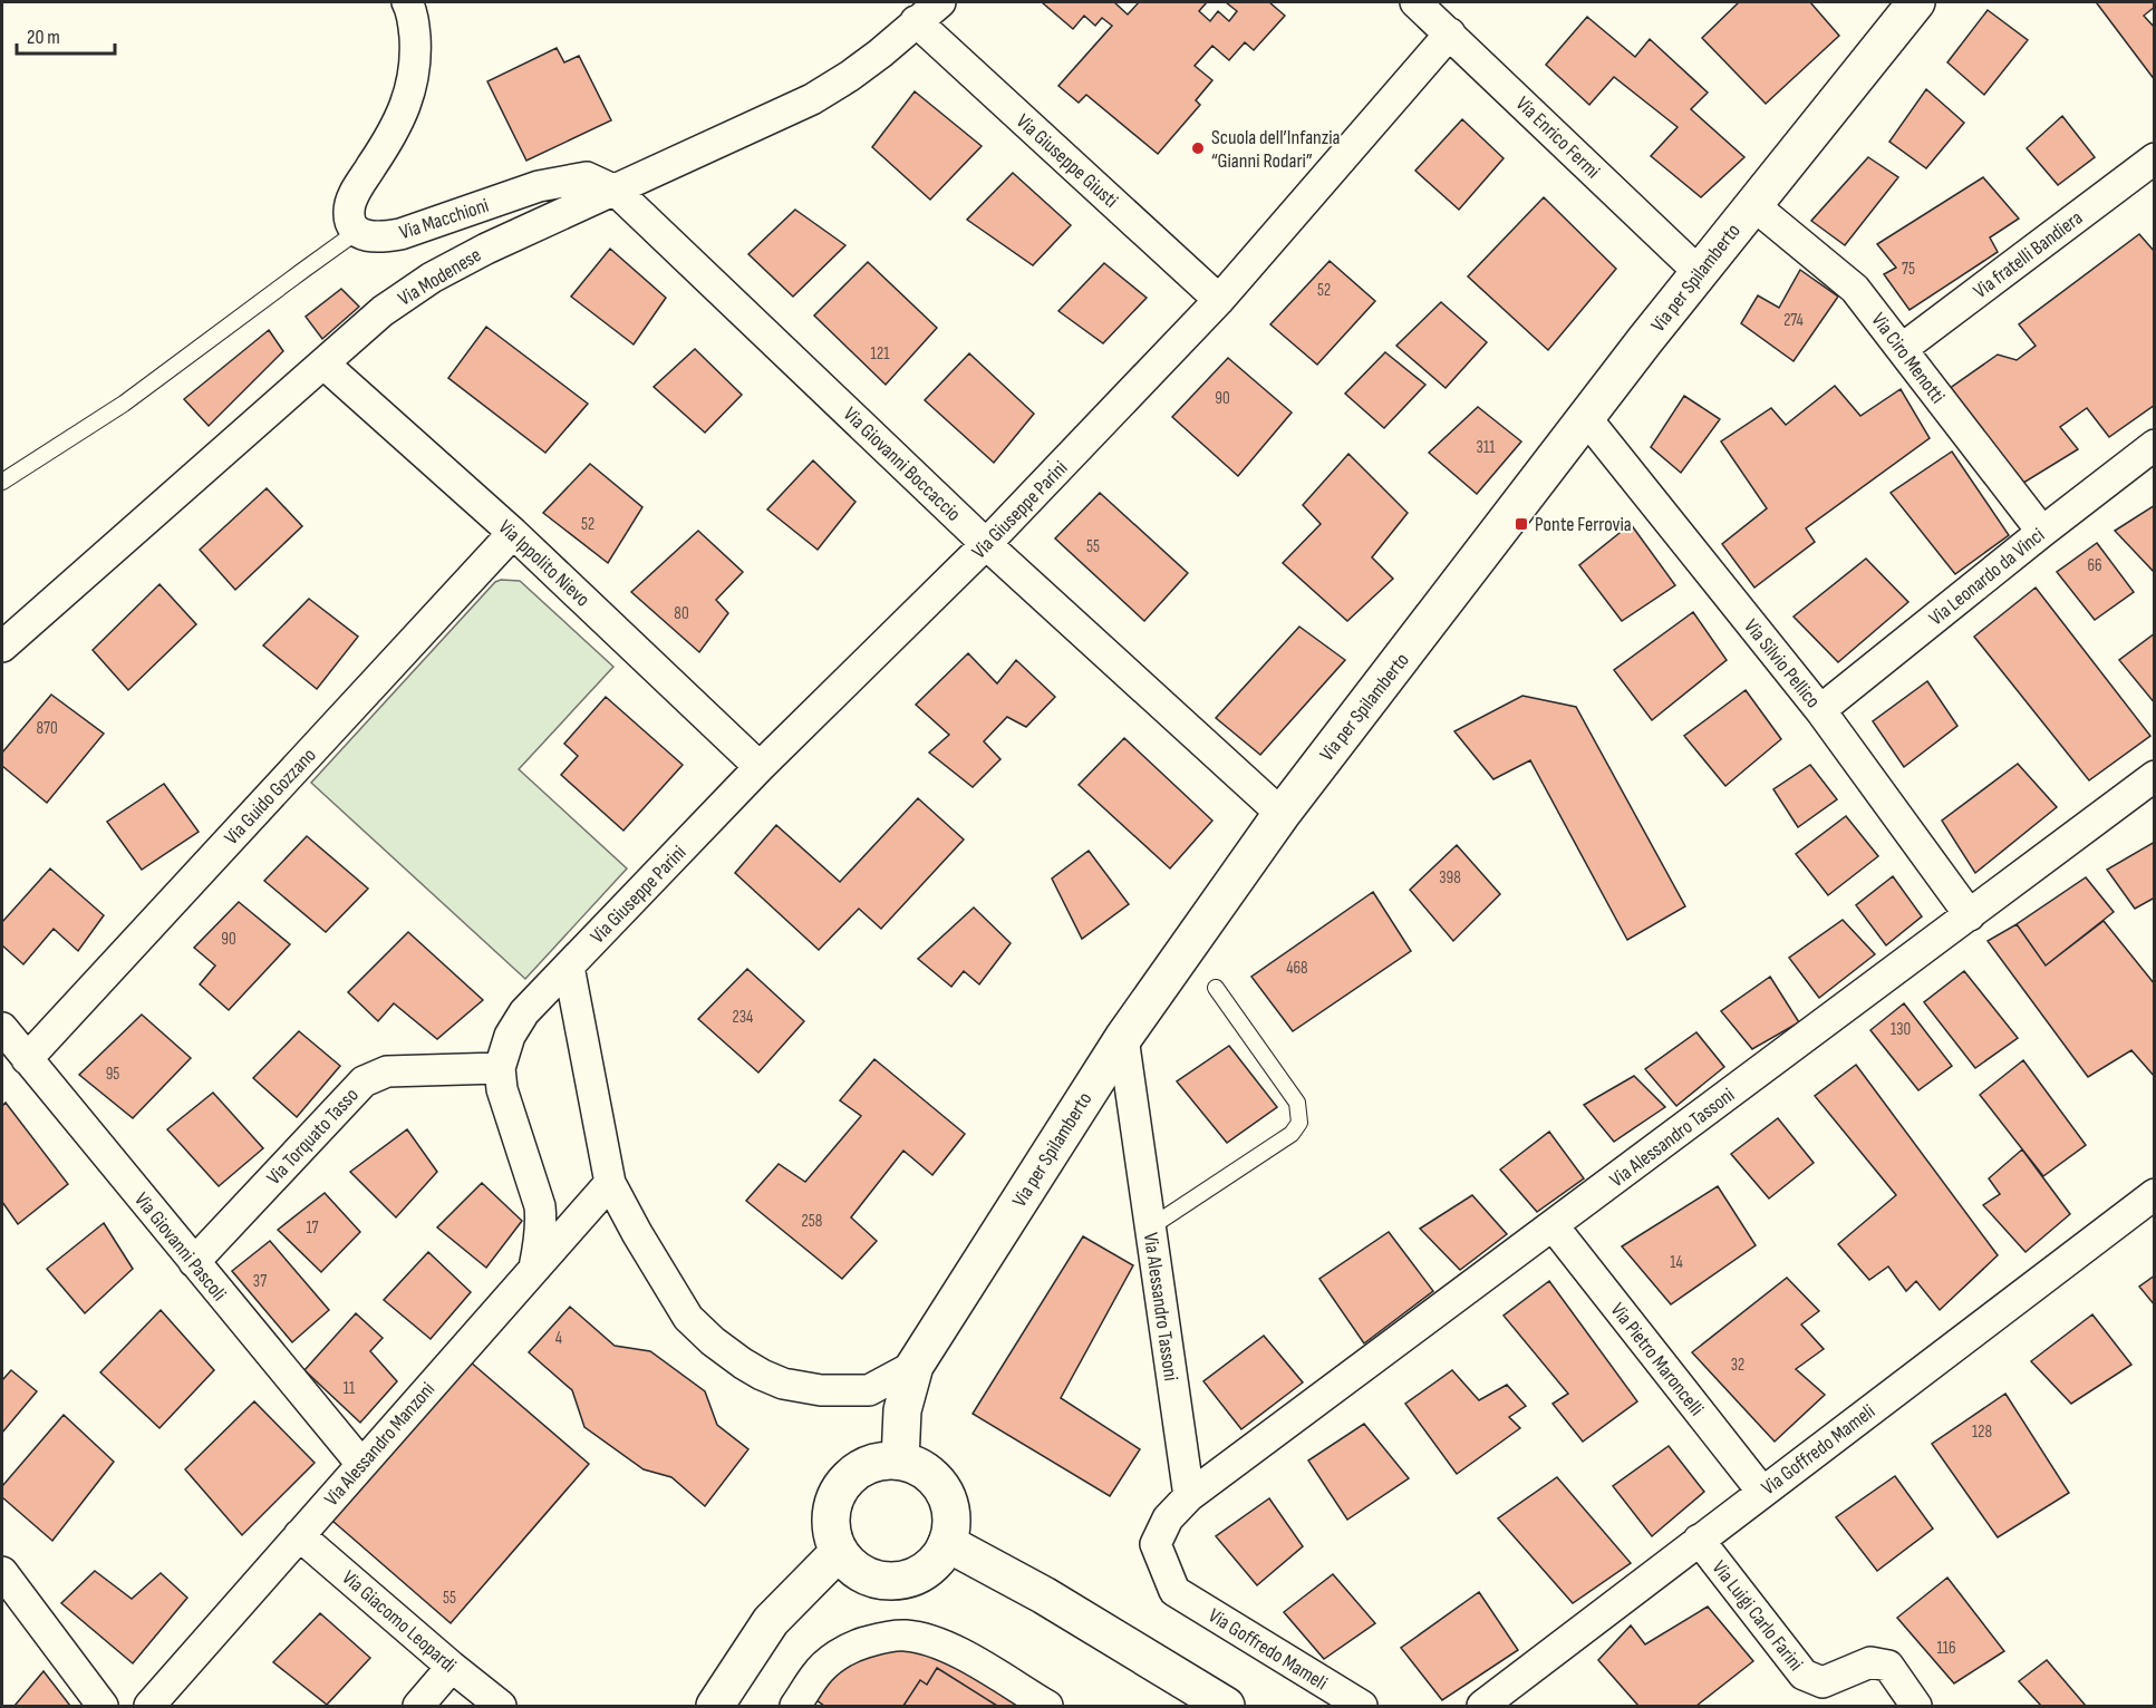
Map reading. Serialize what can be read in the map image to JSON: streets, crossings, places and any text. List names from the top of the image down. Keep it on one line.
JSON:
{"streets":{"main road":["Via per Spilamberto"],"street":["Via Enrico Fermi","Via Giuseppe Giusti","Via Macchioni","Via fratelli Bandiera","Via Modenese","Via Ciro Menotti","Via Giovanni Boccaccio","Via Giuseppe Parini","Via Ippolito Nievo","Via Leonardo da Vinci","Via Silvio Pellico","Via Guido Gozzano","Via Torquato Tasso","Via Alessandro Tassoni","Via Giovanni Pascoli","Via Pietro Maroncelli","Via Alessandro Manzoni","Via Goffredo Mameli","Via Luigi Carlo Farini","Via Giacomo Leopardi"]},"crossings":[["Via Enrico Fermi","Via per Spilamberto"],["Via Enrico Fermi","Via Giuseppe Parini"],["Via Giuseppe Giusti","Via Modenese"],["Via Giuseppe Giusti","Via Giuseppe Parini"],["Via Macchioni","Via Modenese"],["Via Macchioni","Via Giovanni Boccaccio"],["Via fratelli Bandiera","Via Ciro Menotti"],["Via Modenese","Via Giovanni Boccaccio"],["Via Modenese","Via Ippolito Nievo"],["Via per Spilamberto","Via Ciro Menotti"],["Via per Spilamberto","Via Giovanni Boccaccio"],["Via per Spilamberto","Via Silvio Pellico"],["Via per Spilamberto","Via Alessandro Tassoni"],["Via Ciro Menotti","Via Leonardo da Vinci"],["Via Giovanni Boccaccio","Via Giuseppe Parini"],["Via Giuseppe Parini","Via Ippolito Nievo"],["Via Giuseppe Parini","Via Torquato Tasso"],["Via Giuseppe Parini","Via Alessandro Manzoni"],["Via Ippolito Nievo","Via Guido Gozzano"],["Via Leonardo da Vinci","Via Silvio Pellico"],["Via Silvio Pellico","Via Alessandro Tassoni"],["Via Guido Gozzano","Via Giovanni Pascoli"],["Via Torquato Tasso","Via Giovanni Pascoli"],["Via Alessandro Tassoni","Via Pietro Maroncelli"],["Via Alessandro Tassoni","Via Goffredo Mameli"],["Via Giovanni Pascoli","Via Alessandro Manzoni"],["Via Pietro Maroncelli","Via Goffredo Mameli"],["Via Alessandro Manzoni","Via Giacomo Leopardi"],["Via Goffredo Mameli","Via Luigi Carlo Farini"]],"places":{"other":["Scuola dell’Infanzia “Gianni Rodari”"],"transit":["Ponte Ferrovia"]},"house_numbers":["75","52","274","121","90","311","52","55","66","80","870","398","90","468","234","130","95","258","17","14","37","4","32","11","128","55","116"],"scale_bar":"20 m"}
